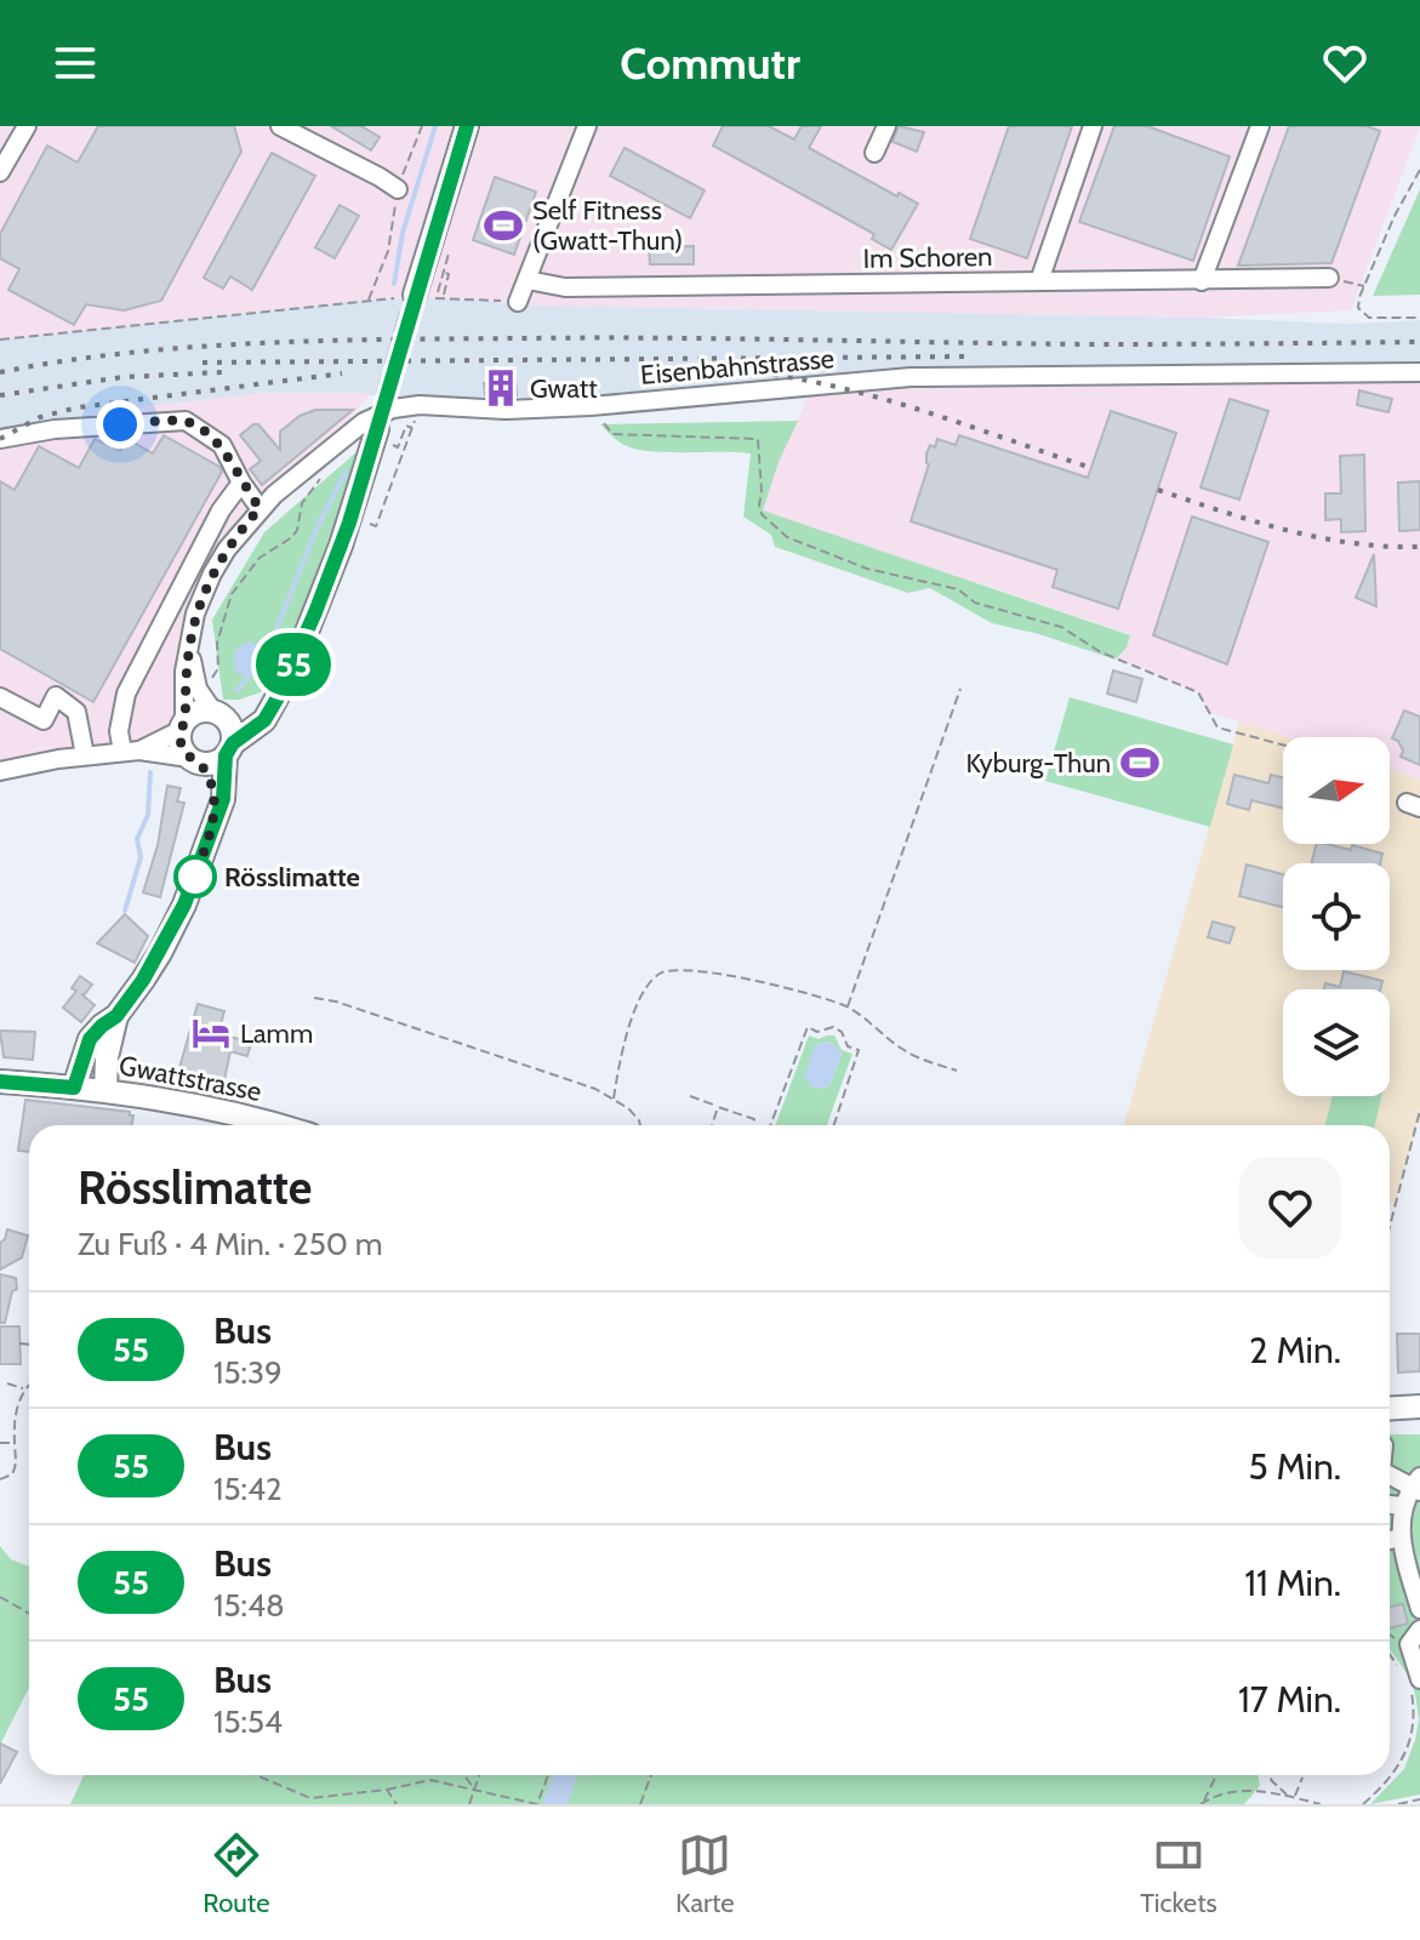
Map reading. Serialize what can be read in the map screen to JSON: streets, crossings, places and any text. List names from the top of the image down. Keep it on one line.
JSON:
{"streets":{"main road":["Gwattstrasse"],"street":["Im Schoren","Eisenbahnstrasse"]},"places":{"sports":["Self Fitness (Gwatt-Thun)","Kyburg-Thun"],"building":["Gwatt"],"other":["Rösslimatte"],"hotel":["Lamm"]},"lines":["bus line 55"],"north":"right","page":{"header":"Commutr","on_map":"55","heading":["Rösslimatte","Zu Fuß · 4 Min. · 250 m"],"list":[{"mark":"55","name":"Bus","note":"15:39","value":"2 Min."},{"mark":"55","name":"Bus","note":"15:42","value":"5 Min."},{"mark":"55","name":"Bus","note":"15:48","value":"11 Min."},{"mark":"55","name":"Bus","note":"15:54","value":"17 Min."}],"tabs":["Route","Karte","Tickets"]}}
